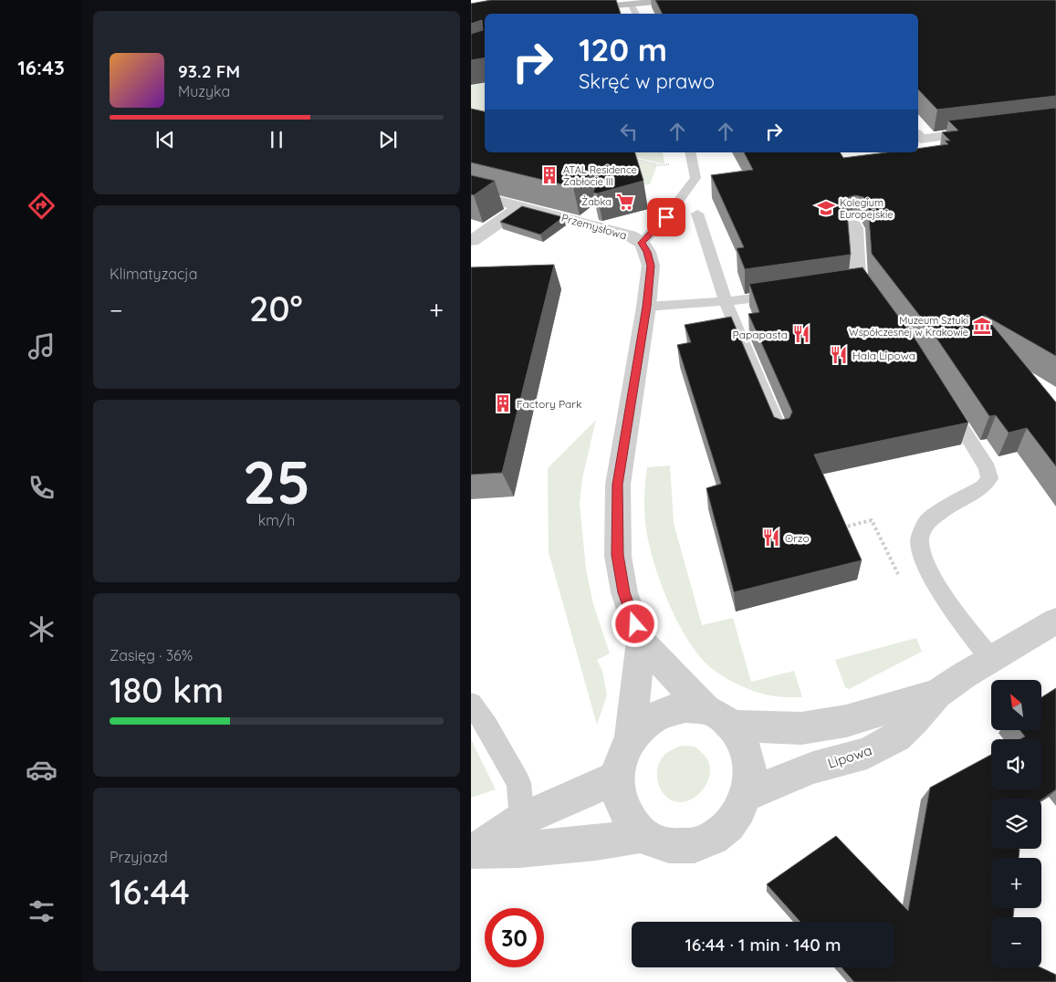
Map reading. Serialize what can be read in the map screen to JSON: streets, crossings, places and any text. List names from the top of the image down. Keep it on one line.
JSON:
{"streets":{"street":["Przemysłowa","Lipowa"]},"crossings":[["Przemysłowa","Lipowa"]],"places":{"building":["ATAL Residence Zabłocie III","Factory Park"],"supermarket":["Żabka"],"school or university":["Kolegium Europejskie"],"museum":["Muzeum Sztuki Współczesnej w Krakowie"],"restaurant":["Papapasta","Hala Lipowa","Orzo"]},"north":"top left","page":{"tabs":"16:43","turn":["120 m","Skręć w prawo"],"song":["93.2 FM","Muzyka"],"tile":["Klimatyzacja",["25","km/h"],["Zasięg · 36%","180 km"],["Przyjazd","16:44"]],"heat":["−","20°","+"],"map_buttons":["+","−"],"limit":"30","trip":"16:44 · 1 min · 140 m"}}
